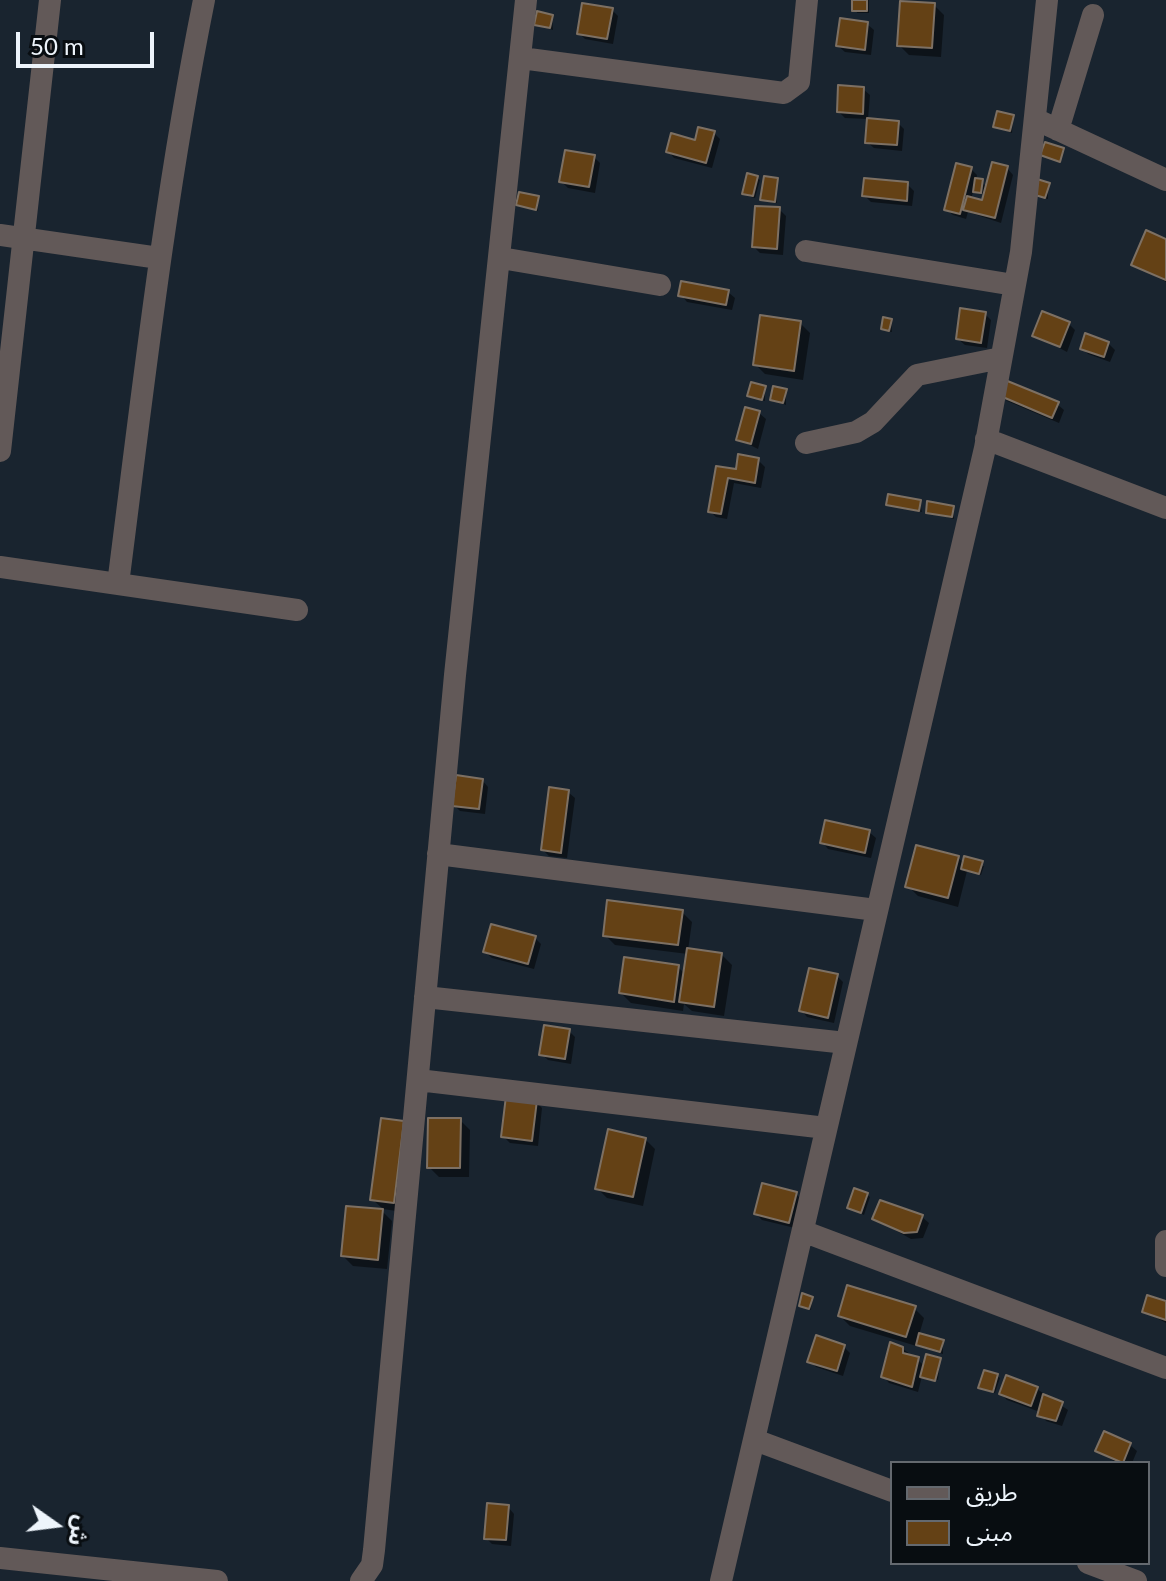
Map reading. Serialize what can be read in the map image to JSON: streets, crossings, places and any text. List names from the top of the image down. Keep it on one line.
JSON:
{"legend":["طريق","مبنى"],"scale_bar":"50 m","north":"right"}
